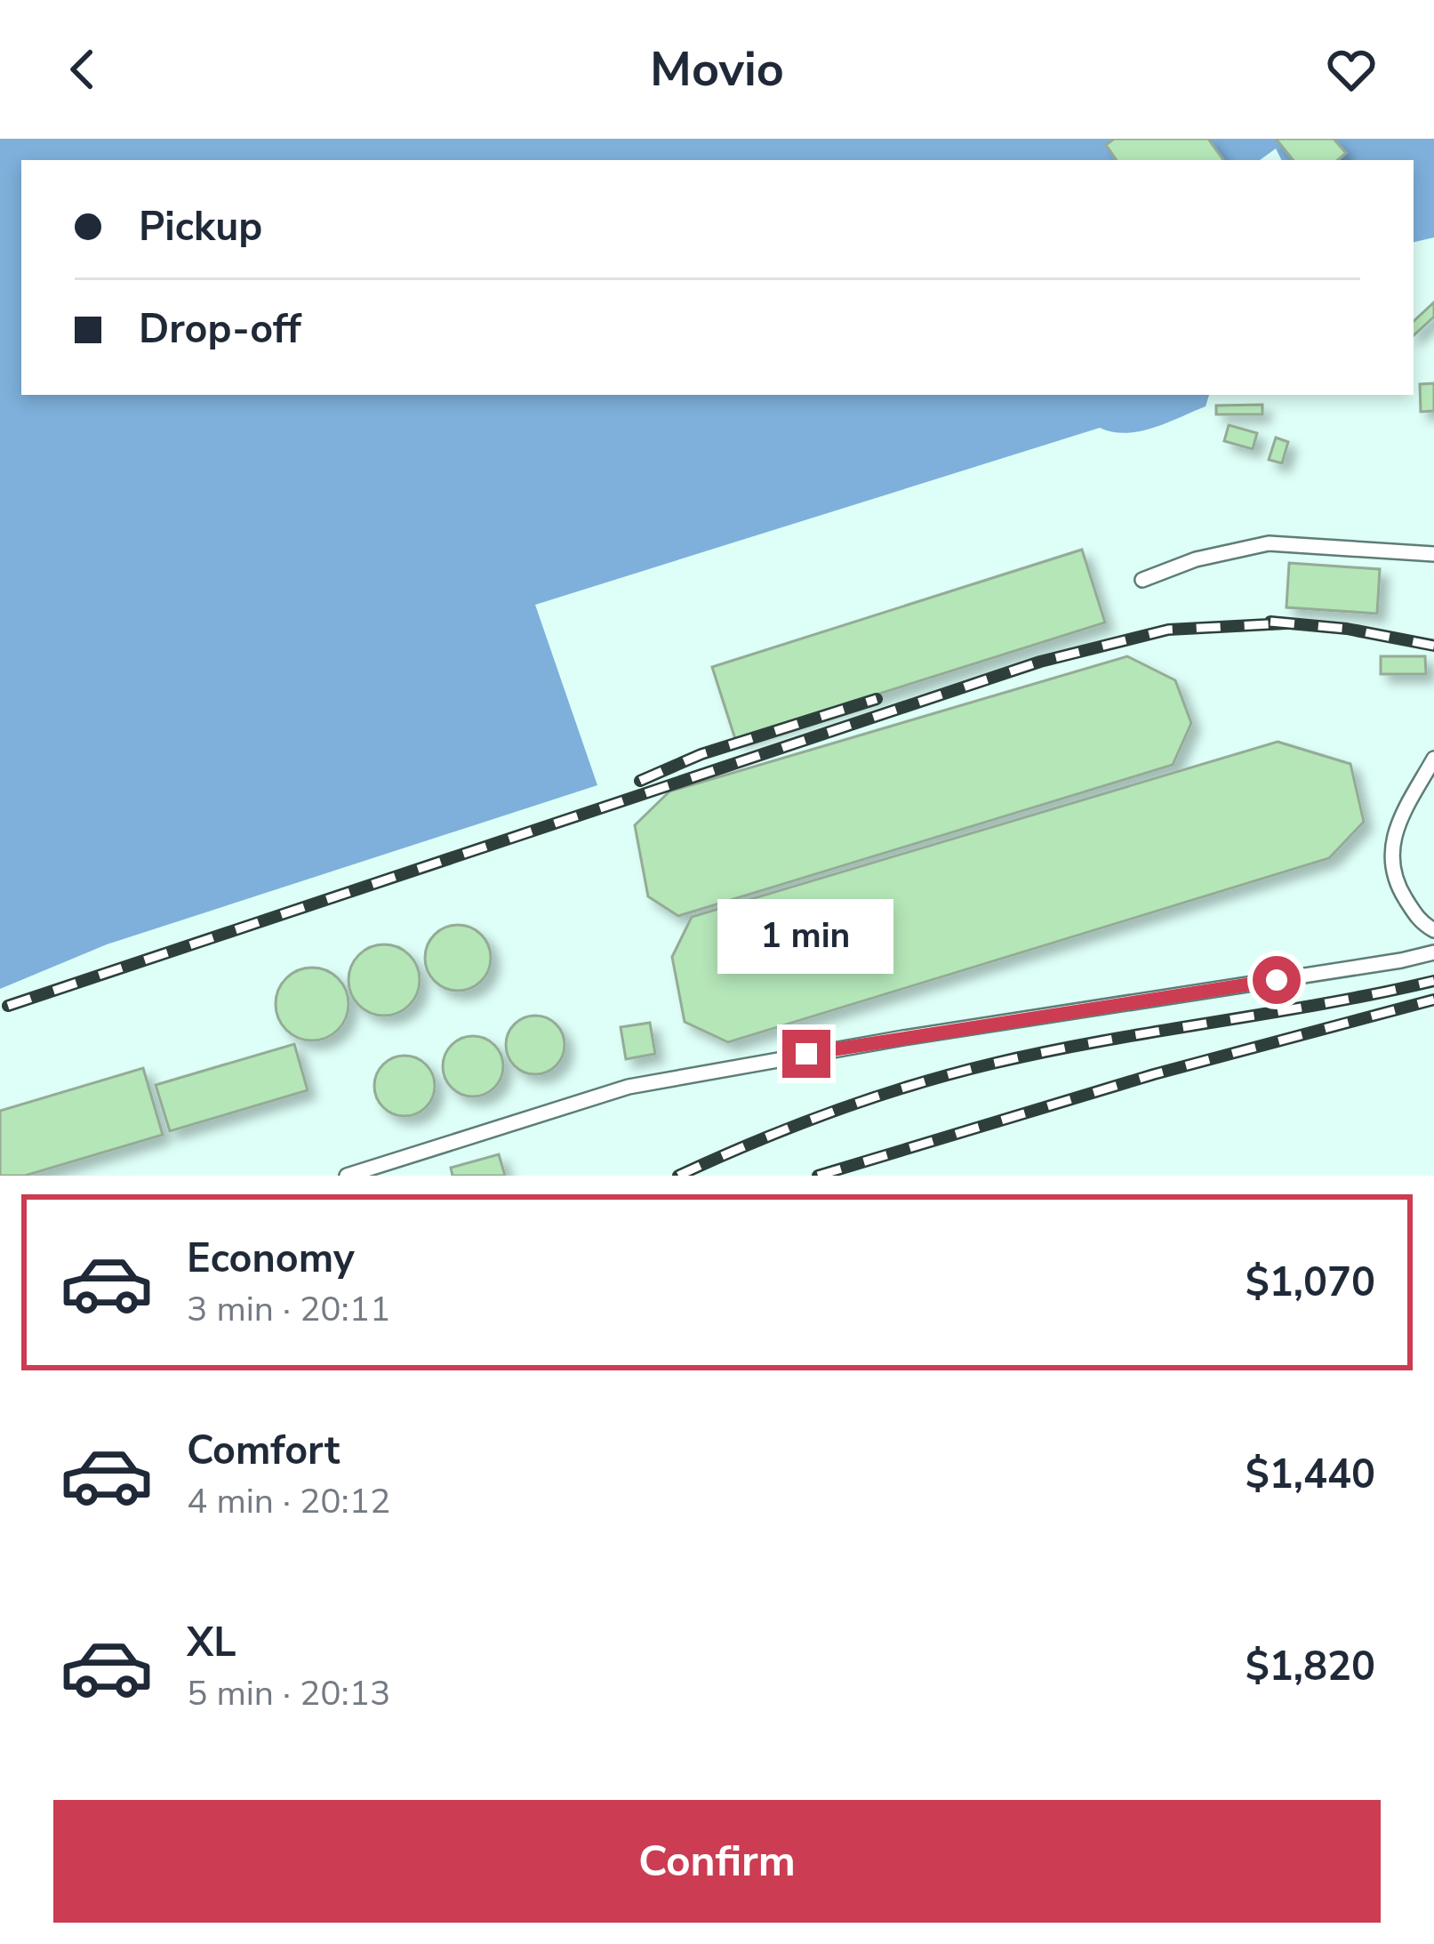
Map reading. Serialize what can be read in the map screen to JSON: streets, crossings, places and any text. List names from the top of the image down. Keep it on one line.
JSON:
{"page":{"header":"Movio","banner":["Pickup","Drop-off"],"bubble":"1 min","list":[{"name":"Economy","note":"3 min · 20:11","value":"$1,070"},{"name":"Comfort","note":"4 min · 20:12","value":"$1,440"},{"name":"XL","note":"5 min · 20:13","value":"$1,820"}],"buttons":"Confirm"}}
